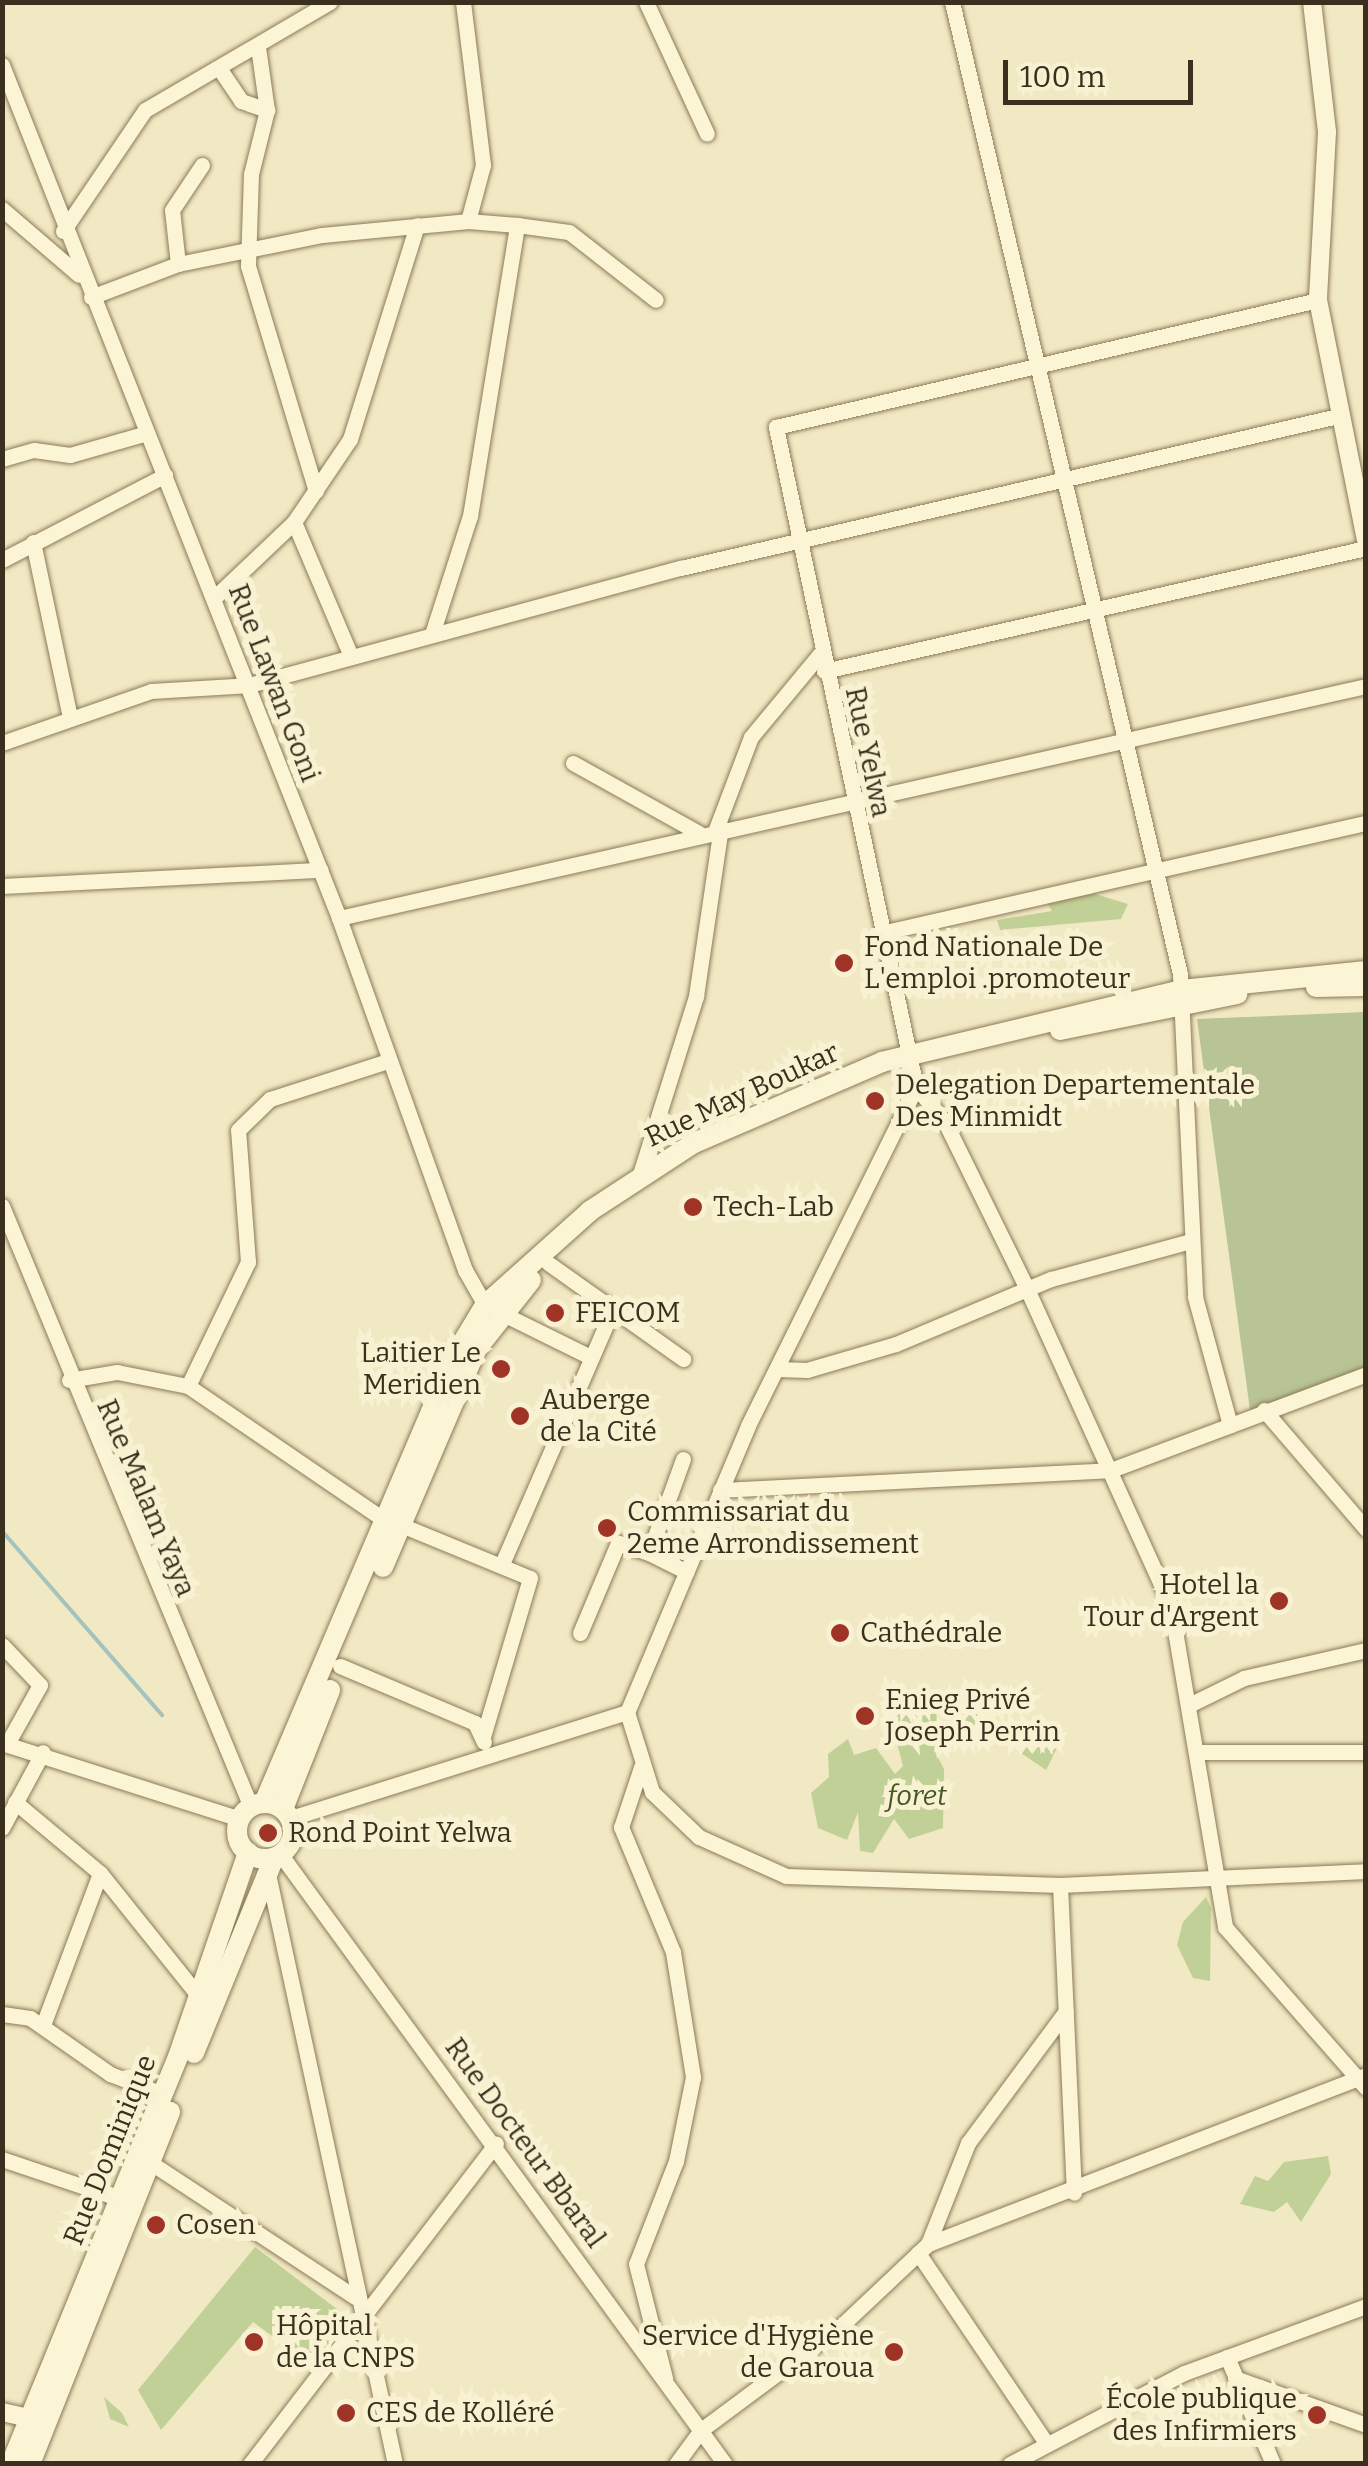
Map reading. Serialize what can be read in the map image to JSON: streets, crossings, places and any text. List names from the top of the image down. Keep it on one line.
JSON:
{"streets":{"main road":["Rue May Boukar","Rue Dominique"],"street":["Rue Lawan Goni","Rue Yelwa","Rue Malam Yaya","Rue Docteur Bbaral"]},"crossings":[["Rue Lawan Goni","Rue May Boukar"],["Rue Yelwa","Rue May Boukar"],["Rue May Boukar","Rue Malam Yaya"],["Rue May Boukar","Rue Dominique"],["Rue Malam Yaya","Rue Dominique"],["Rue Docteur Bbaral","Rue Dominique"]],"parks":["foret"],"places":["Fond Nationale De L'emploi .promoteur","Delegation Departementale Des Minmidt","Tech-Lab","FEICOM","Laitier Le Meridien","Auberge de la Cité","Commissariat du 2eme Arrondissement","Hotel la Tour d'Argent","Cathédrale","Enieg Privé Joseph Perrin","Rond Point Yelwa","Cosen","Hôpital de la CNPS","Service d'Hygiène de Garoua","CES de Kolléré","École publique des Infirmiers"],"scale_bar":"100 m"}
